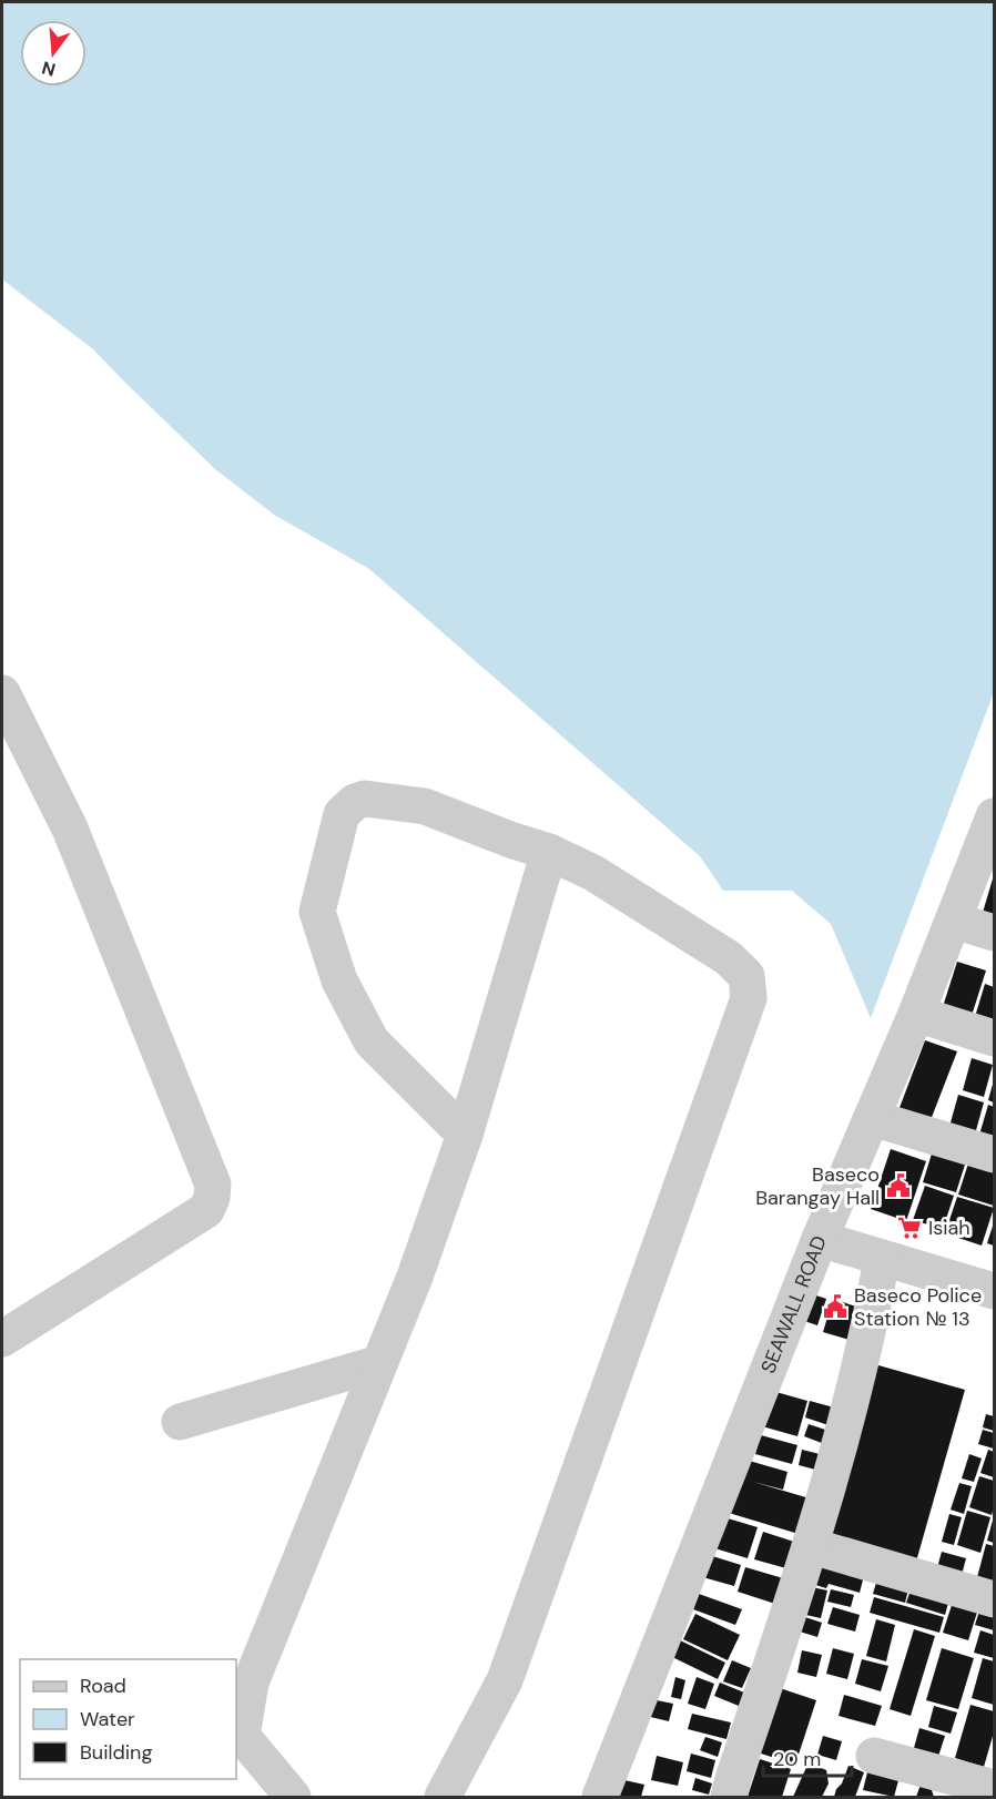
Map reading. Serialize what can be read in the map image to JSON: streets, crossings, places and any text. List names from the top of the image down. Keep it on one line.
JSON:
{"streets":{"street":["SEAWALL ROAD"]},"places":{"public building":["Baseco Barangay Hall","Baseco Police Station № 13"],"supermarket":["Isiah"]},"legend":["Road","Water","Building"],"scale_bar":"20 m","north":"bottom"}
